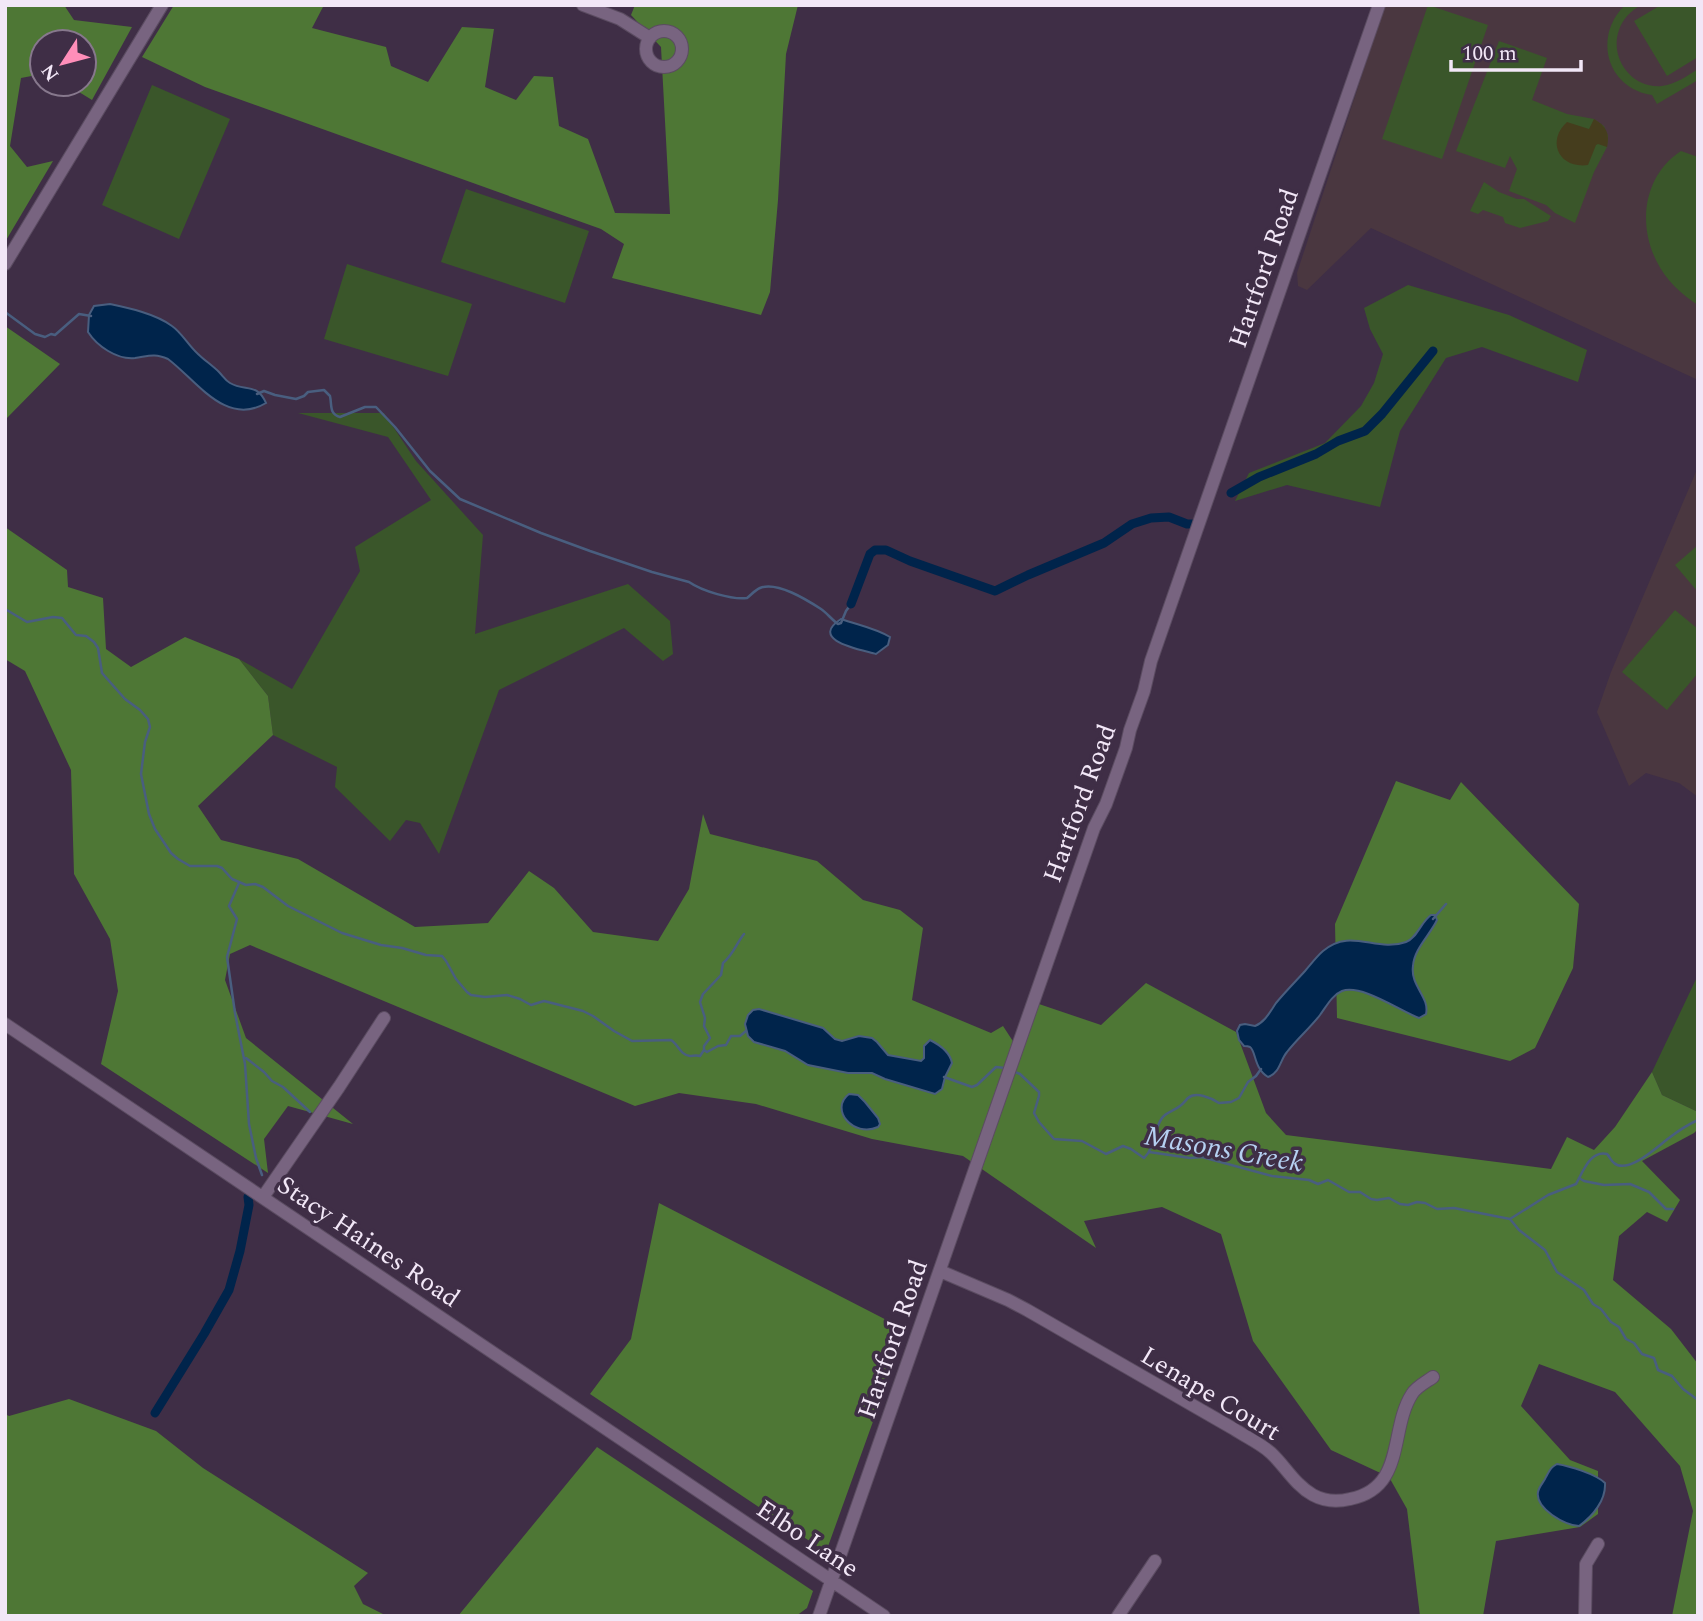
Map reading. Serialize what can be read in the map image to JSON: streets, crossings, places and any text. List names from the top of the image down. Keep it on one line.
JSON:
{"streets":{"street":["Hartford Road","Stacy Haines Road","Lenape Court","Elbo Lane"]},"crossings":[["Hartford Road","Lenape Court"],["Hartford Road","Elbo Lane"],["Stacy Haines Road","Elbo Lane"]],"water":["Masons Creek"],"scale_bar":"100 m","north":"bottom left"}
